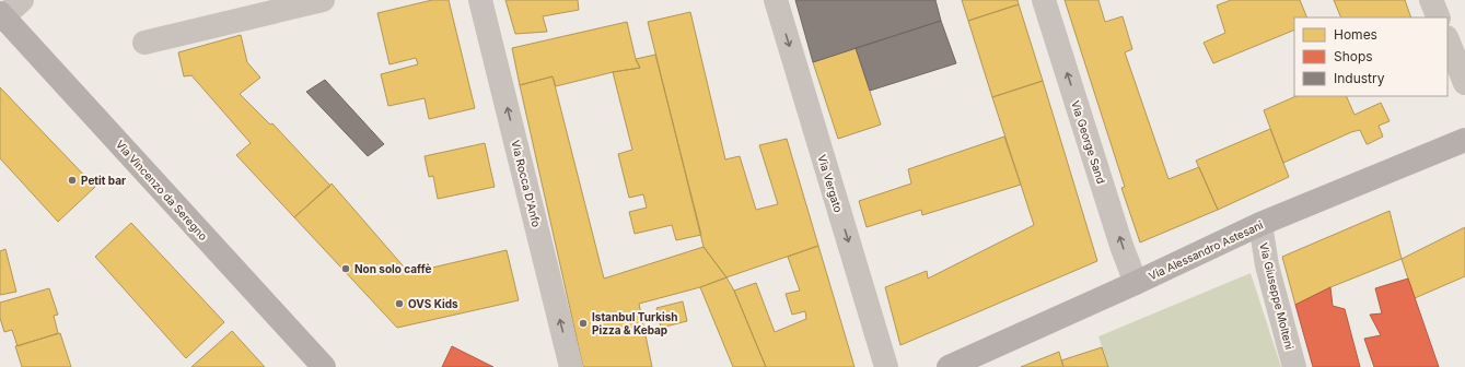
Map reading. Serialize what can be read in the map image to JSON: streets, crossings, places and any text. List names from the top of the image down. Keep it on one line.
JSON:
{"streets":{"main road":["Via Vincenzo da Seregno","Via Alessandro Astesani"],"street":["Via George Sand","Via Rocca D'Anfo","Via Vergato","Via Giuseppe Molteni"]},"crossings":[["Via George Sand","Via Alessandro Astesani"],["Via Alessandro Astesani","Via Giuseppe Molteni"]],"one_way":["Via George Sand","Via Rocca D'Anfo","Via Vergato"],"places":["Petit bar","Non solo caffè","OVS Kids","Istanbul Turkish Pizza & Kebap"],"legend":["Homes","Shops","Industry"]}
